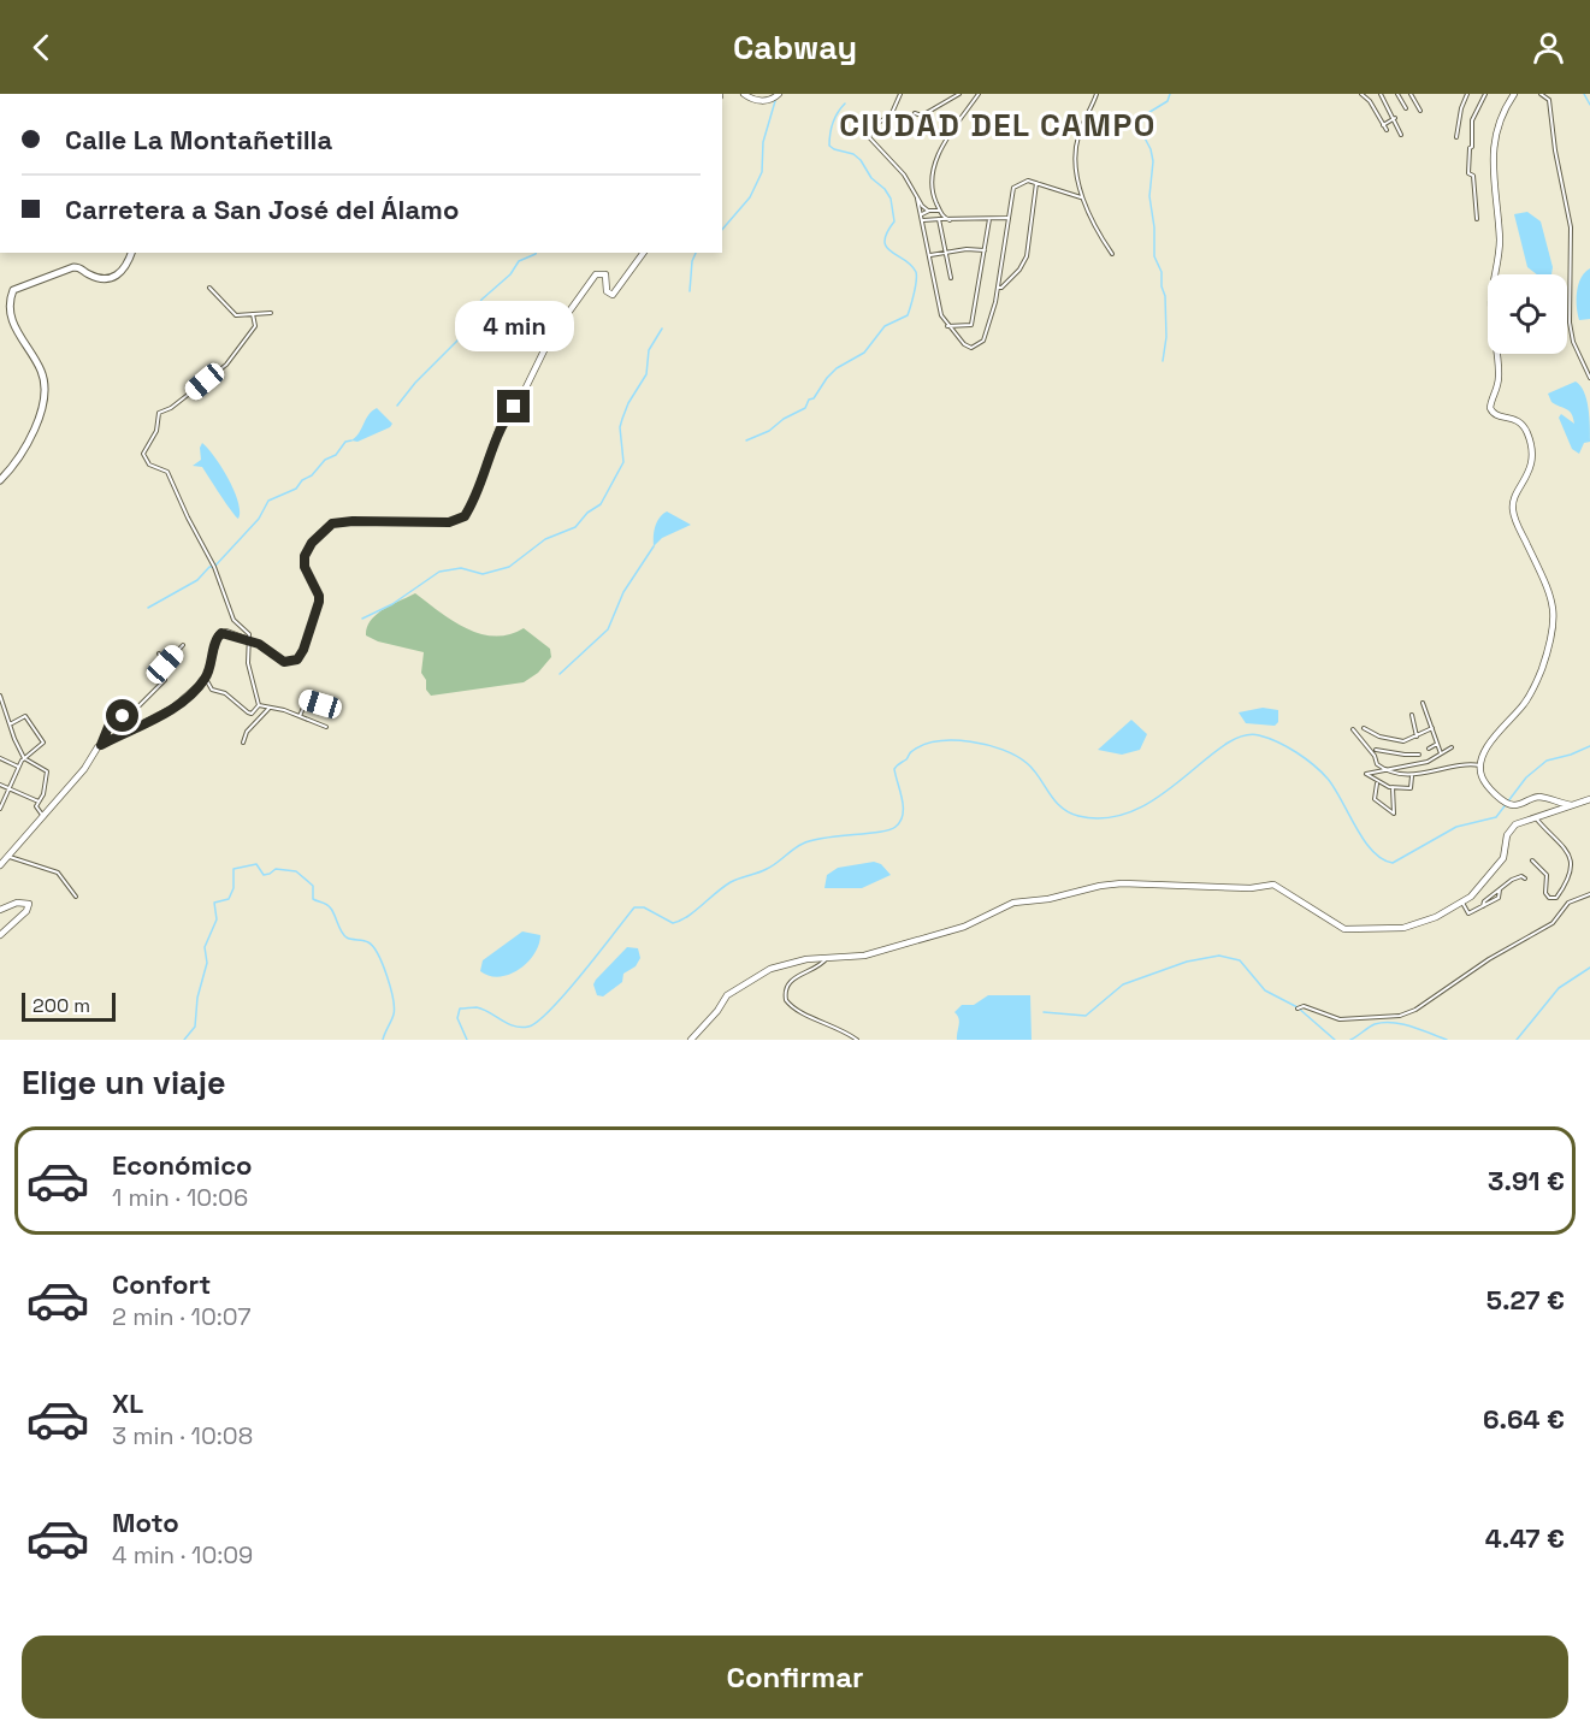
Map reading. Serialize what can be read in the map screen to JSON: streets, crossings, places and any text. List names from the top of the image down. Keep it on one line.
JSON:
{"districts":["CIUDAD DEL CAMPO"],"scale_bar":"200 m","page":{"header":"Cabway","banner":["Calle La Montañetilla","Carretera a San José del Álamo"],"bubble":"4 min","scale":"200 m","heading":"Elige un viaje","list":[{"name":"Económico","note":"1 min · 10:06","value":"3.91 €"},{"name":"Confort","note":"2 min · 10:07","value":"5.27 €"},{"name":"XL","note":"3 min · 10:08","value":"6.64 €"},{"name":"Moto","note":"4 min · 10:09","value":"4.47 €"}],"buttons":"Confirmar"}}
